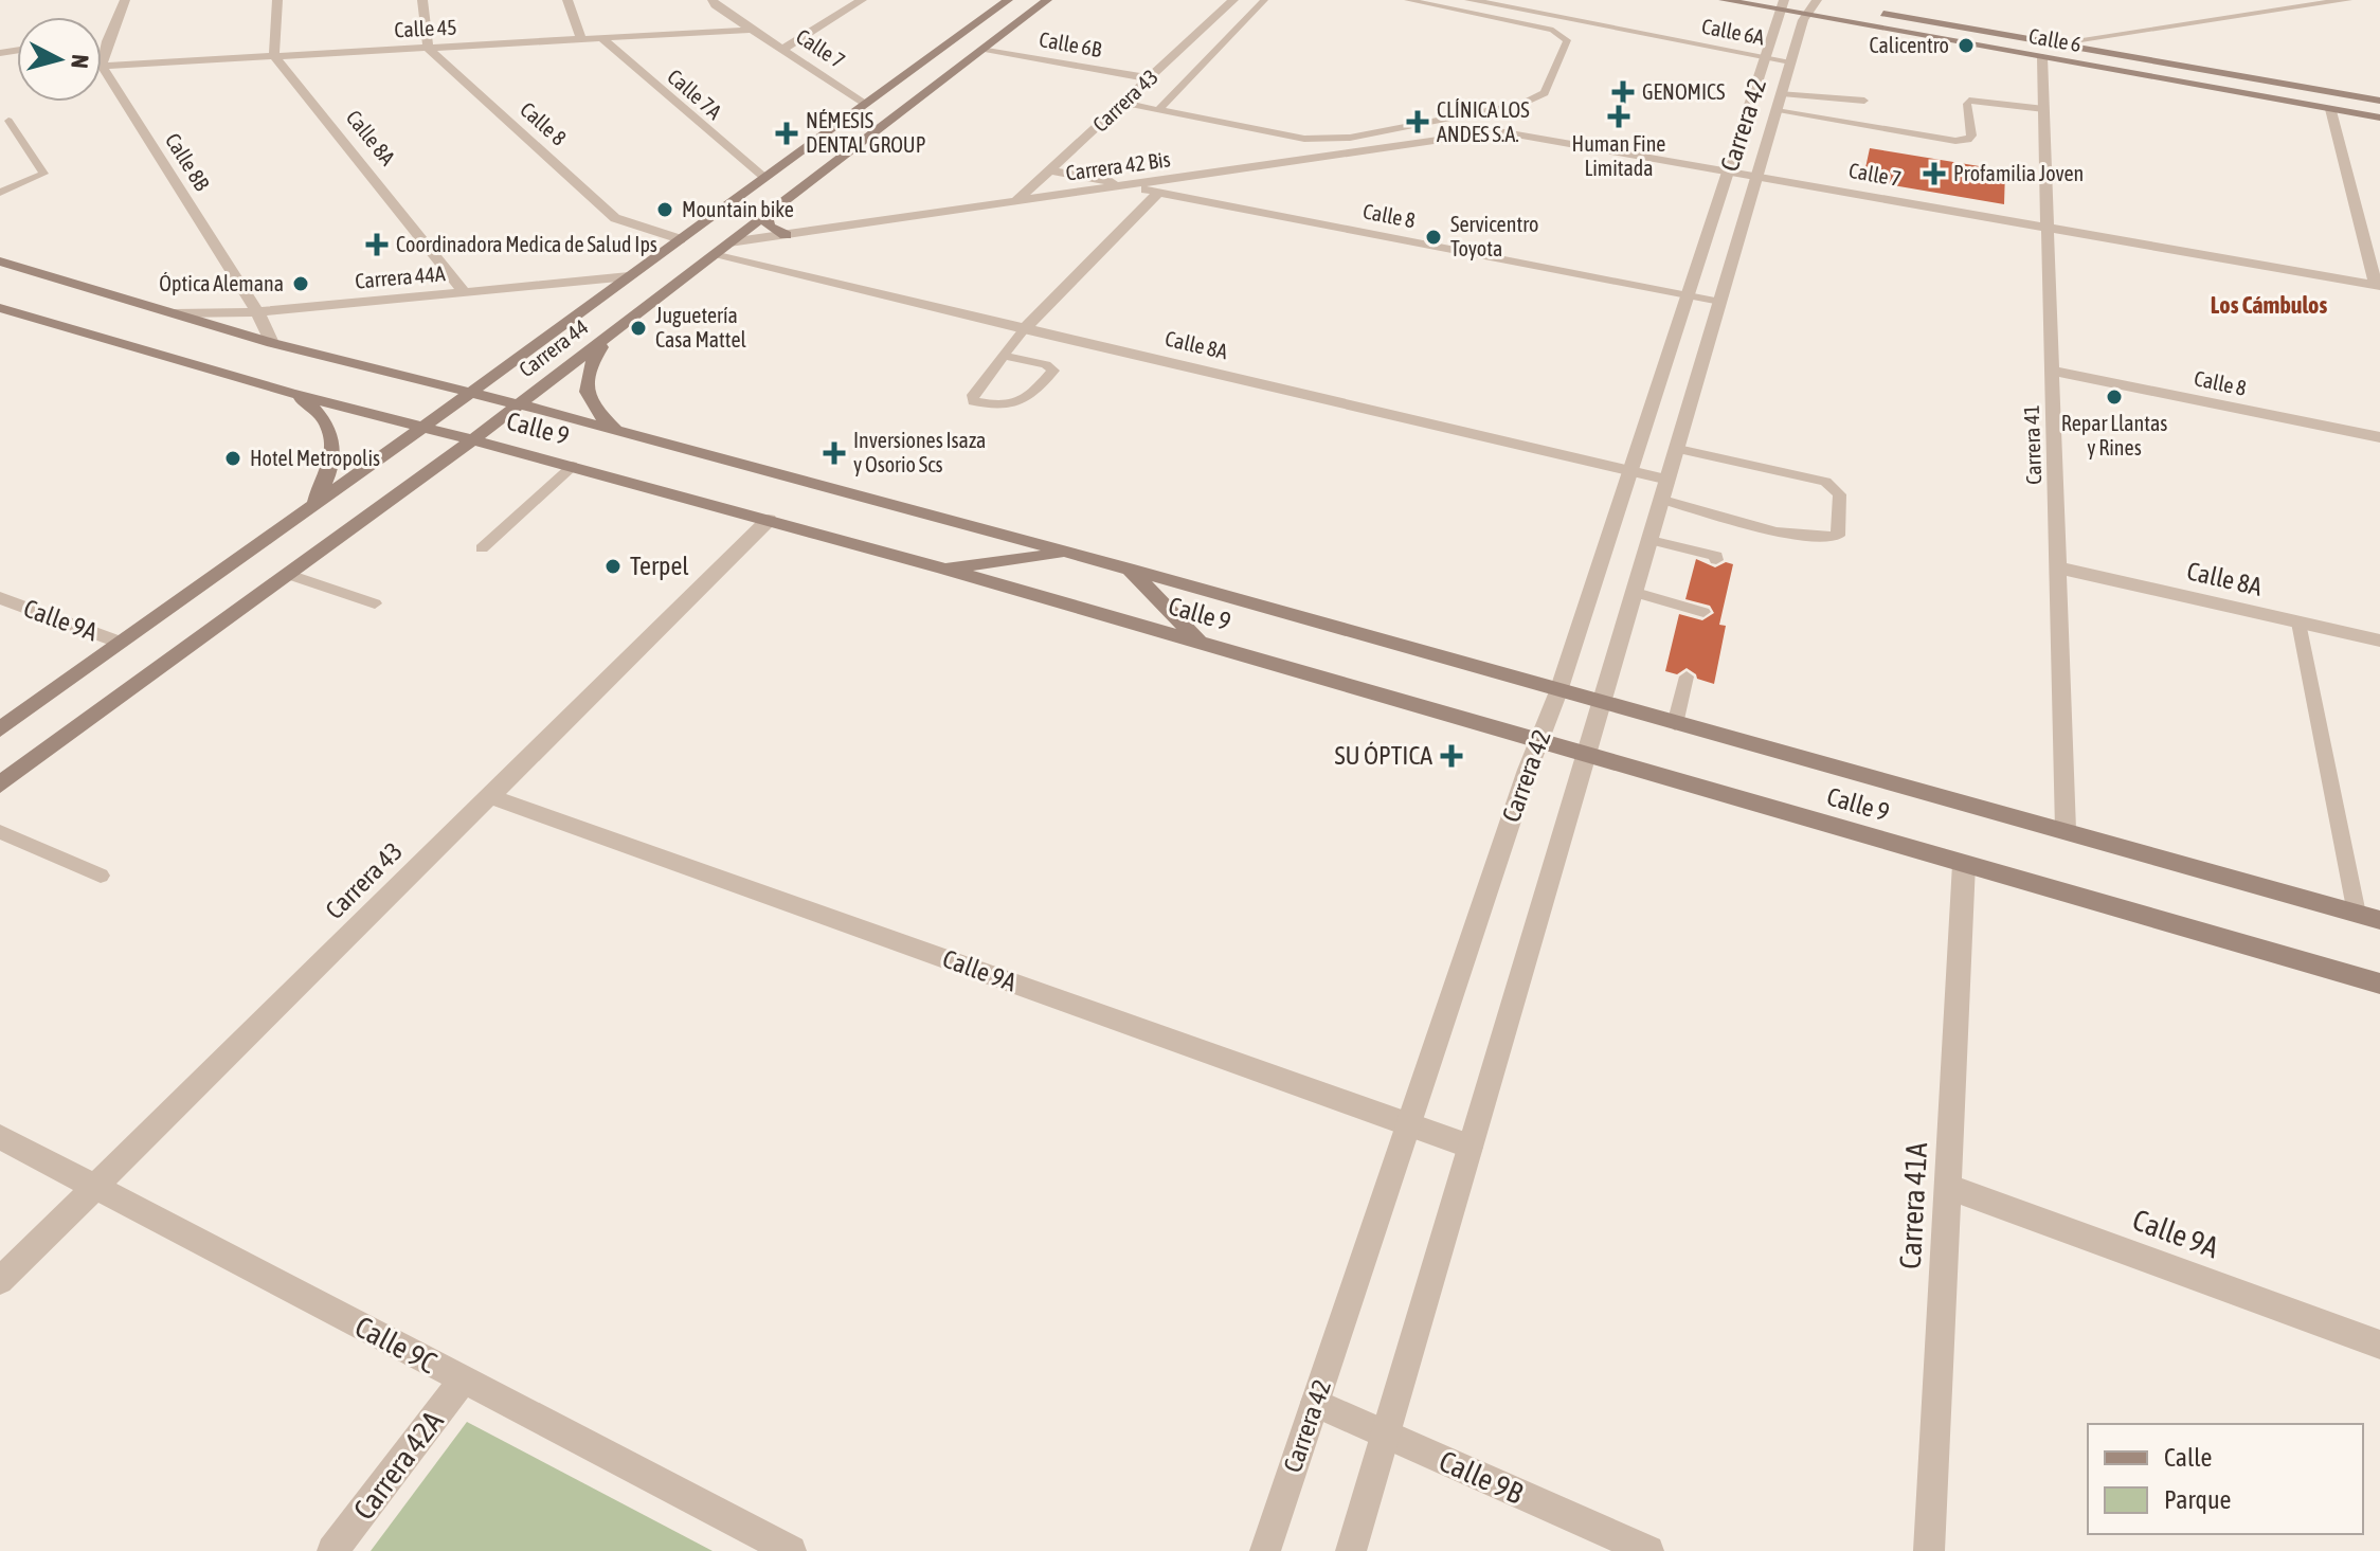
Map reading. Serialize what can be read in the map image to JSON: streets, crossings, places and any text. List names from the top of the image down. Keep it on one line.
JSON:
{"streets":{"main road":["Calle 6","Carrera 44","Calle 9"],"street":["Calle 45","Calle 6A","Calle 6B","Calle 7","Calle 7A","Carrera 43","Calle 8","Carrera 42","Calle 8A","Calle 8B","Carrera 42 Bis","Carrera 44A","Carrera 41","Calle 9A","Carrera 41A","Calle 9C","Carrera 42A","Calle 9B"]},"crossings":[["Calle 45","Calle 7"],["Calle 45","Calle 7A"],["Calle 45","Calle 8"],["Calle 45","Calle 8A"],["Calle 45","Calle 8B"],["Calle 6A","Carrera 42"],["Calle 6","Carrera 42"],["Calle 6","Carrera 41"],["Calle 6B","Carrera 43"],["Calle 6B","Carrera 44"],["Calle 7","Carrera 42"],["Calle 7","Carrera 42 Bis"],["Calle 7","Carrera 44"],["Calle 7","Carrera 41"],["Calle 7A","Carrera 44"],["Carrera 43","Calle 8"],["Carrera 43","Carrera 42 Bis"],["Carrera 43","Calle 9"],["Carrera 43","Calle 9A"],["Carrera 43","Calle 9C"],["Calle 8","Carrera 42"],["Calle 8","Carrera 42 Bis"],["Calle 8","Carrera 44"],["Calle 8","Carrera 41"],["Carrera 42","Calle 8A"],["Carrera 42","Calle 9"],["Carrera 42","Calle 9A"],["Carrera 42","Calle 9B"],["Calle 8A","Carrera 44A"],["Calle 8A","Carrera 44"],["Calle 8A","Carrera 41"],["Calle 8B","Carrera 44A"],["Calle 8B","Calle 9"],["Carrera 42 Bis","Carrera 44"],["Carrera 44A","Carrera 44"],["Carrera 44A","Calle 9"],["Carrera 44","Calle 9"],["Carrera 44","Calle 9A"],["Calle 9","Carrera 41"],["Calle 9","Carrera 41A"],["Calle 9A","Carrera 41A"],["Calle 9C","Carrera 42A"]],"districts":["Los Cámbulos"],"places":{"other":["Calicentro","Mountain bike","Servicentro Toyota","Óptica Alemana","Juguetería Casa Mattel","Repar Llantas y Rines","Hotel Metropolis","Terpel"],"health":["GENOMICS","Human Fine Limitada","CLÍNICA LOS ANDES S.A.","NÉMESIS DENTAL GROUP","Profamilia Joven","Coordinadora Medica de Salud Ips","Inversiones Isaza y Osorio Scs","SU ÓPTICA"]},"legend":["Calle","Parque"],"north":"right"}
